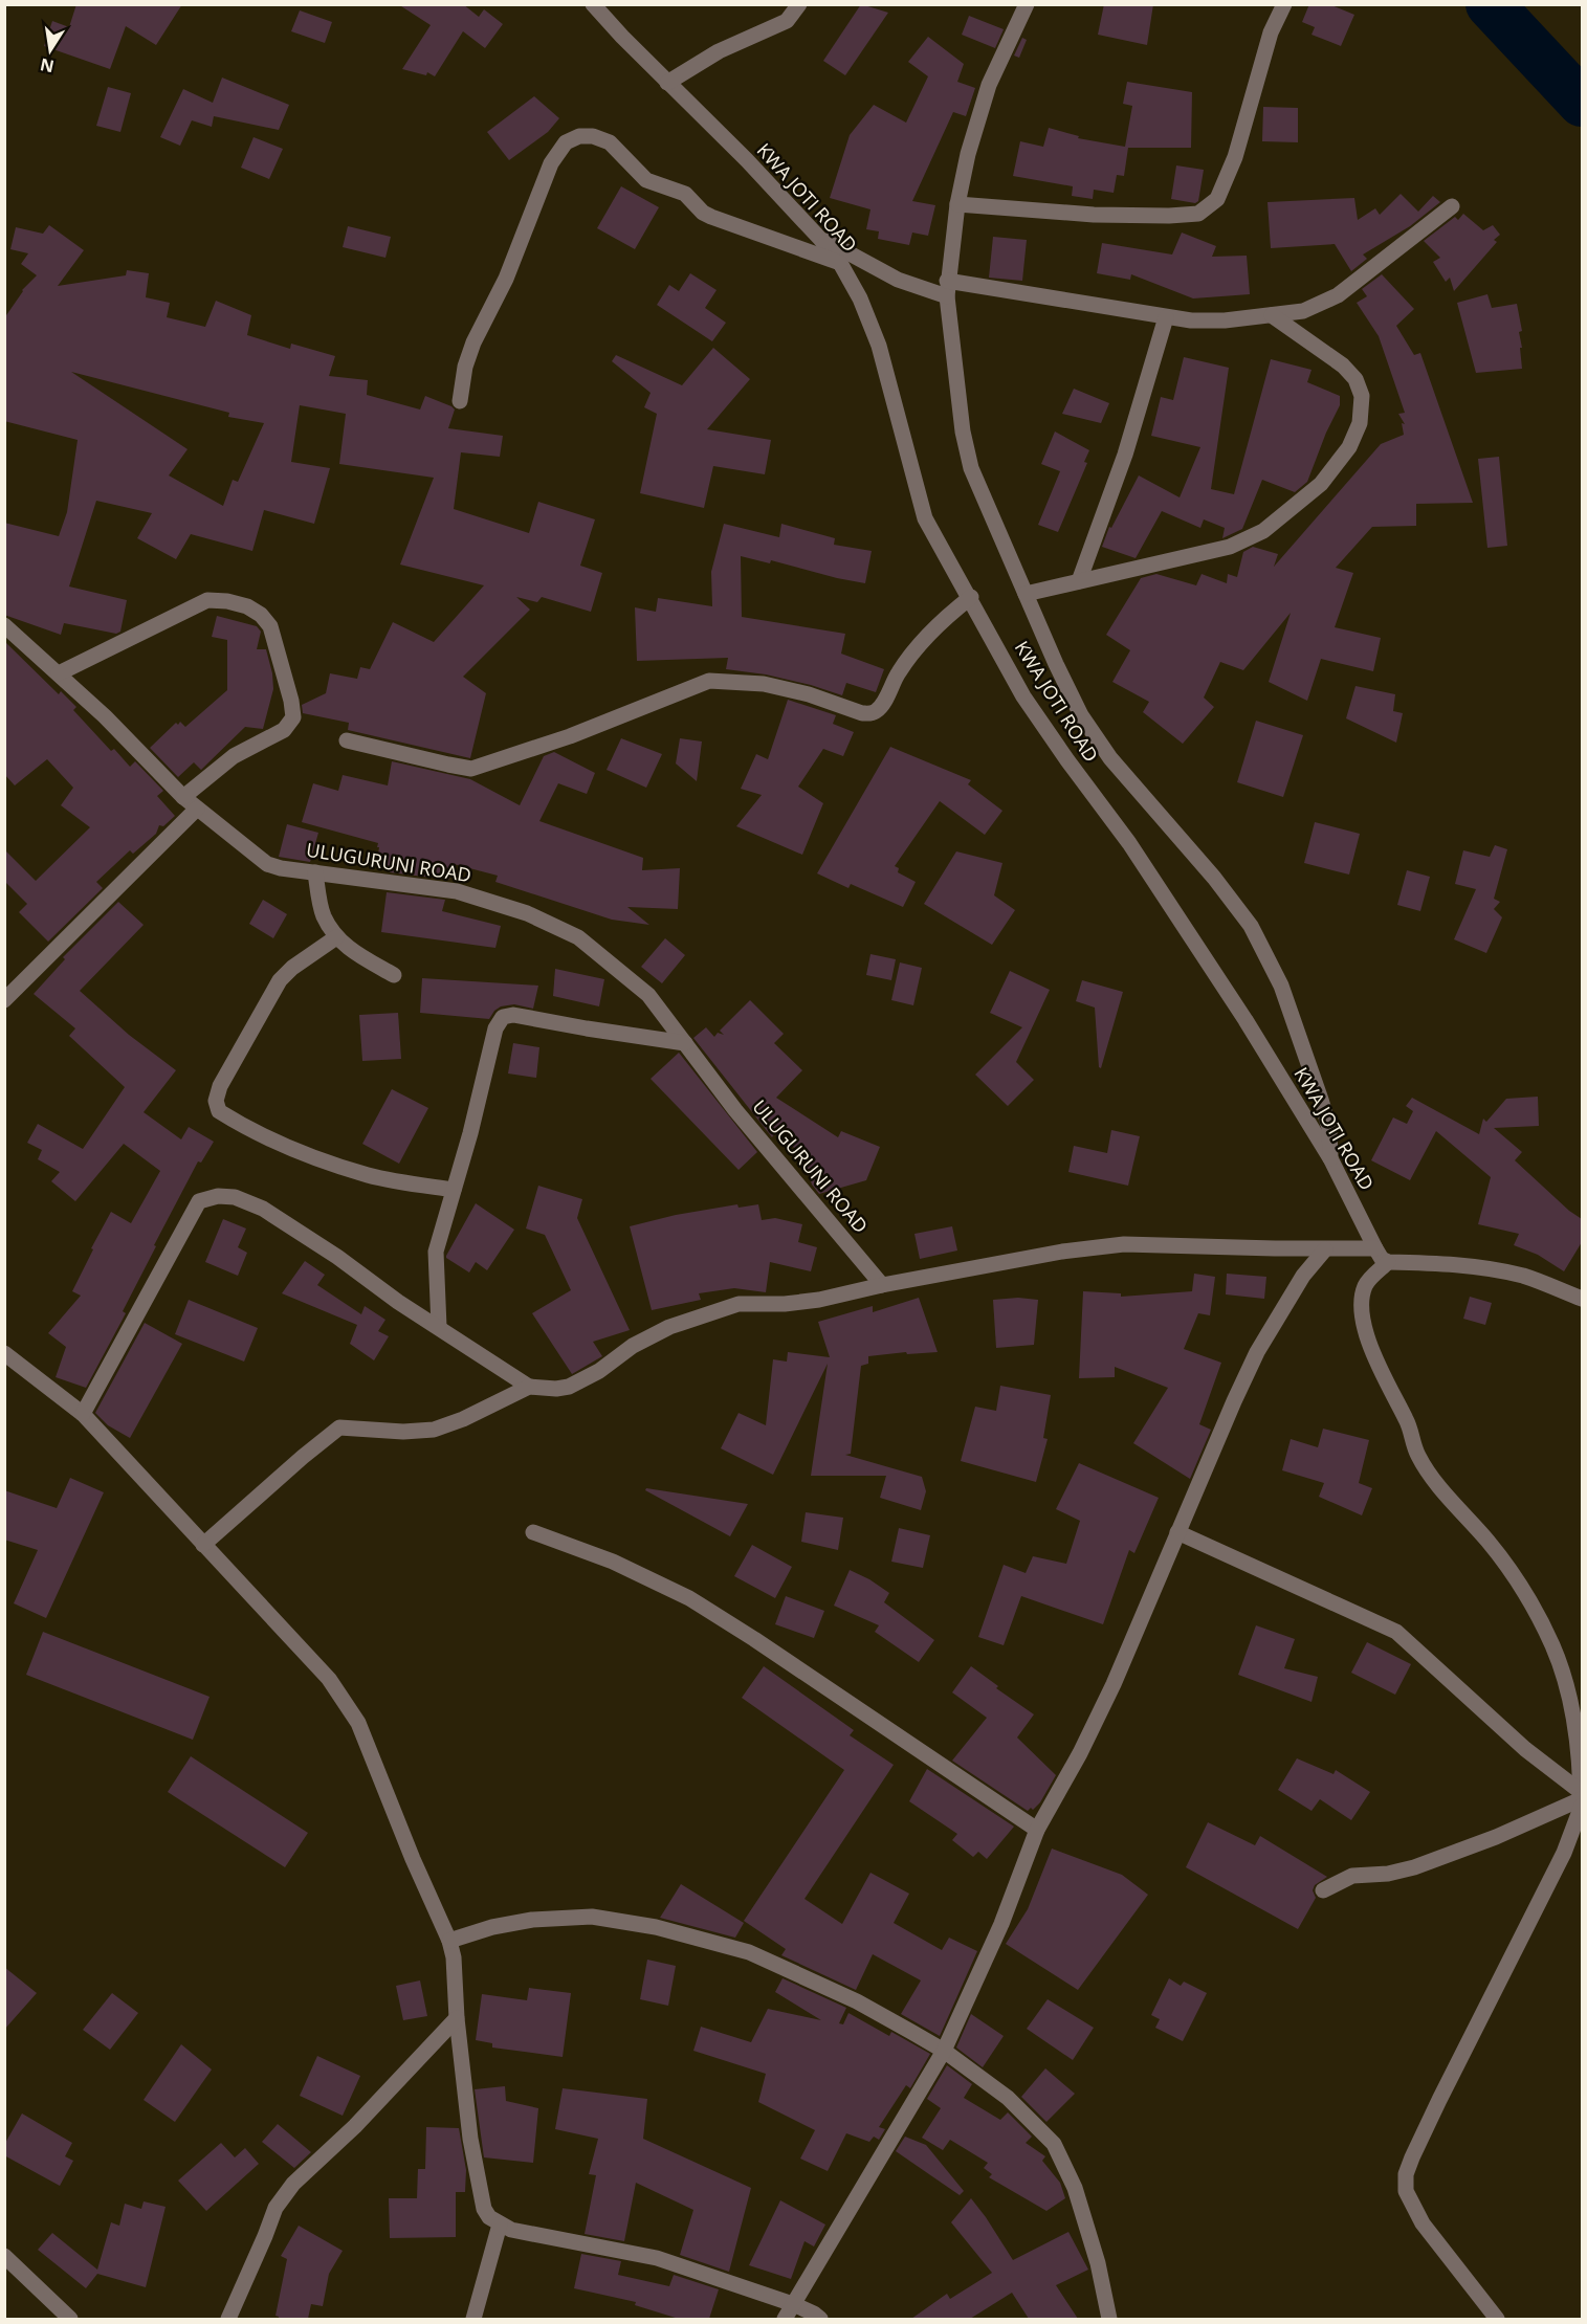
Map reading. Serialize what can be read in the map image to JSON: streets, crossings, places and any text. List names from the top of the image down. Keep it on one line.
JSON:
{"streets":{"street":["KWA JOTI ROAD","ULUGURUNI ROAD"]},"north":"bottom"}
